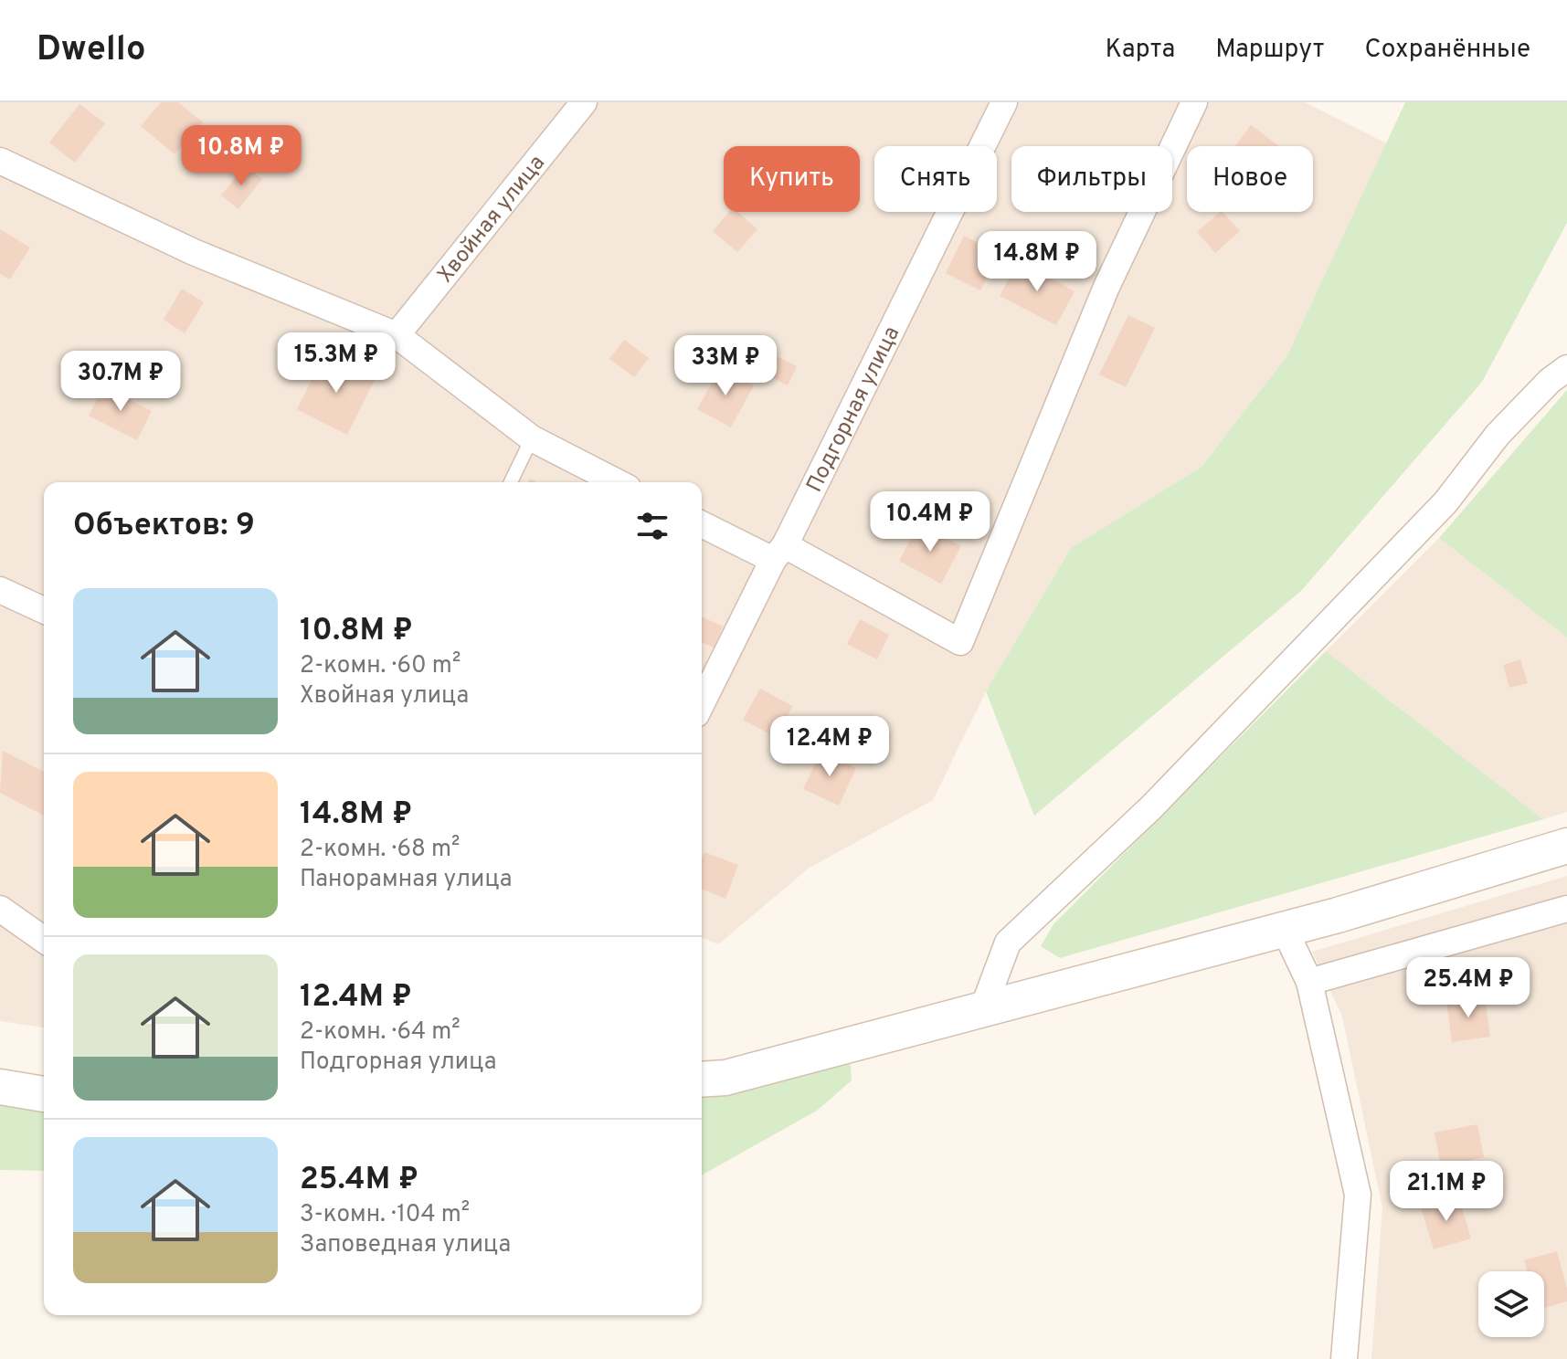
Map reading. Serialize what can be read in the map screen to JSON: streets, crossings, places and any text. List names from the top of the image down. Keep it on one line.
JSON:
{"streets":{"street":["Хвойная улица","Подгорная улица"]},"page":{"header":"Dwello","nav":["Карта","Маршрут","Сохранённые"],"price":["10.8M ₽","14.8M ₽","15.3M ₽","33M ₽","30.7M ₽","10.4M ₽","12.4M ₽","25.4M ₽","21.1M ₽"],"chip":["Купить","Снять","Фильтры","Новое"],"heading":"Объектов: 9","list":[{"name":"10.8M ₽","note":"2-комн. · 60 m² · Хвойная улица"},{"name":"14.8M ₽","note":"2-комн. · 68 m² · Панорамная улица"},{"name":"12.4M ₽","note":"2-комн. · 64 m² · Подгорная улица"},{"name":"25.4M ₽","note":"3-комн. · 104 m² · Заповедная улица"}]}}
